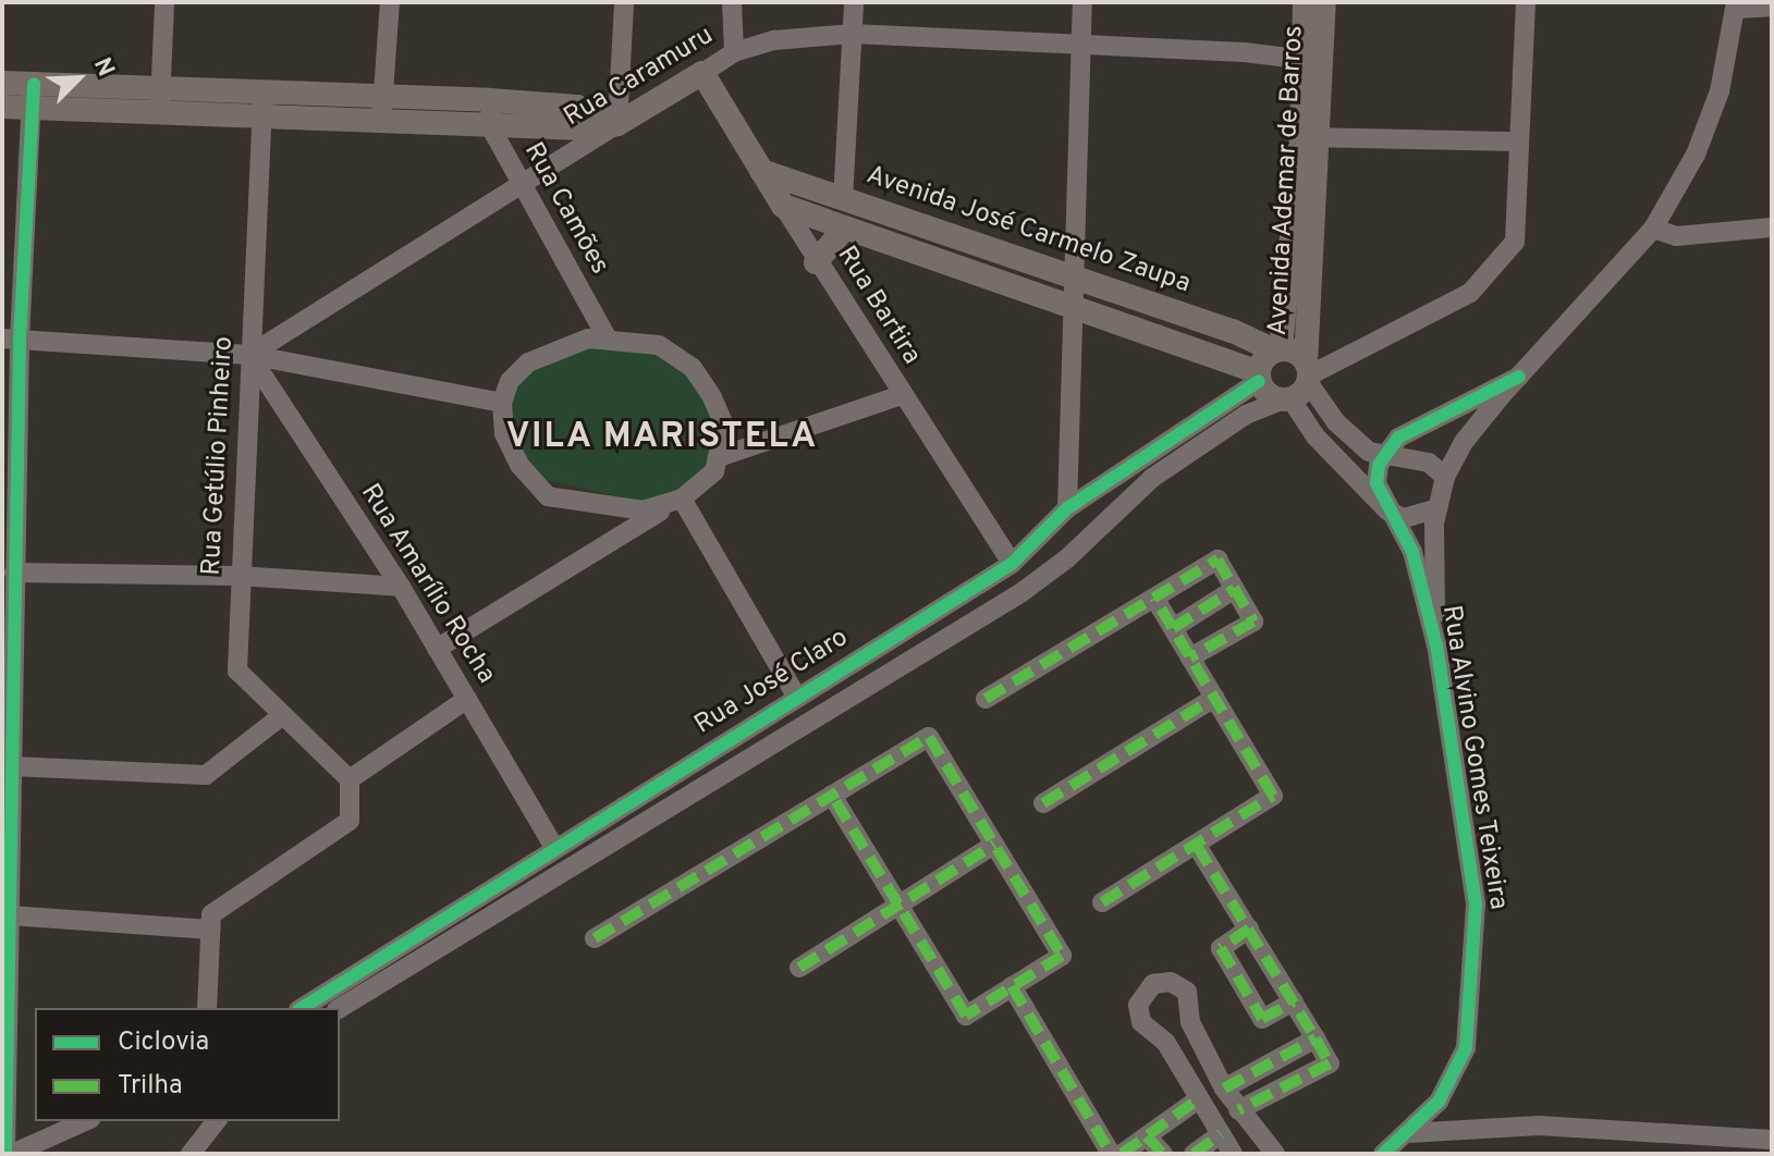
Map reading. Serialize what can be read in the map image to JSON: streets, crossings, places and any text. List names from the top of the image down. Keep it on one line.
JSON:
{"streets":{"main road":["Rua Caramuru","Avenida Ademar de Barros","Avenida José Carmelo Zaupa","Rua Bartira"],"street":["Rua Camões","Rua Getúlio Pinheiro","Rua Amarílio Rocha","Rua José Claro","Rua Alvino Gomes Teixeira"]},"crossings":[["Rua Caramuru","Avenida Ademar de Barros"],["Rua Caramuru","Rua Camões"],["Rua Caramuru","Rua Bartira"],["Rua Caramuru","Rua Getúlio Pinheiro"],["Rua Caramuru","Rua Amarílio Rocha"],["Avenida Ademar de Barros","Avenida José Carmelo Zaupa"],["Avenida Ademar de Barros","Rua José Claro"],["Avenida José Carmelo Zaupa","Rua Bartira"],["Avenida José Carmelo Zaupa","Rua José Claro"],["Rua Bartira","Rua José Claro"],["Rua Getúlio Pinheiro","Rua Amarílio Rocha"],["Rua Amarílio Rocha","Rua José Claro"]],"districts":["VILA MARISTELA"],"legend":["Ciclovia","Trilha"],"north":"top right"}
